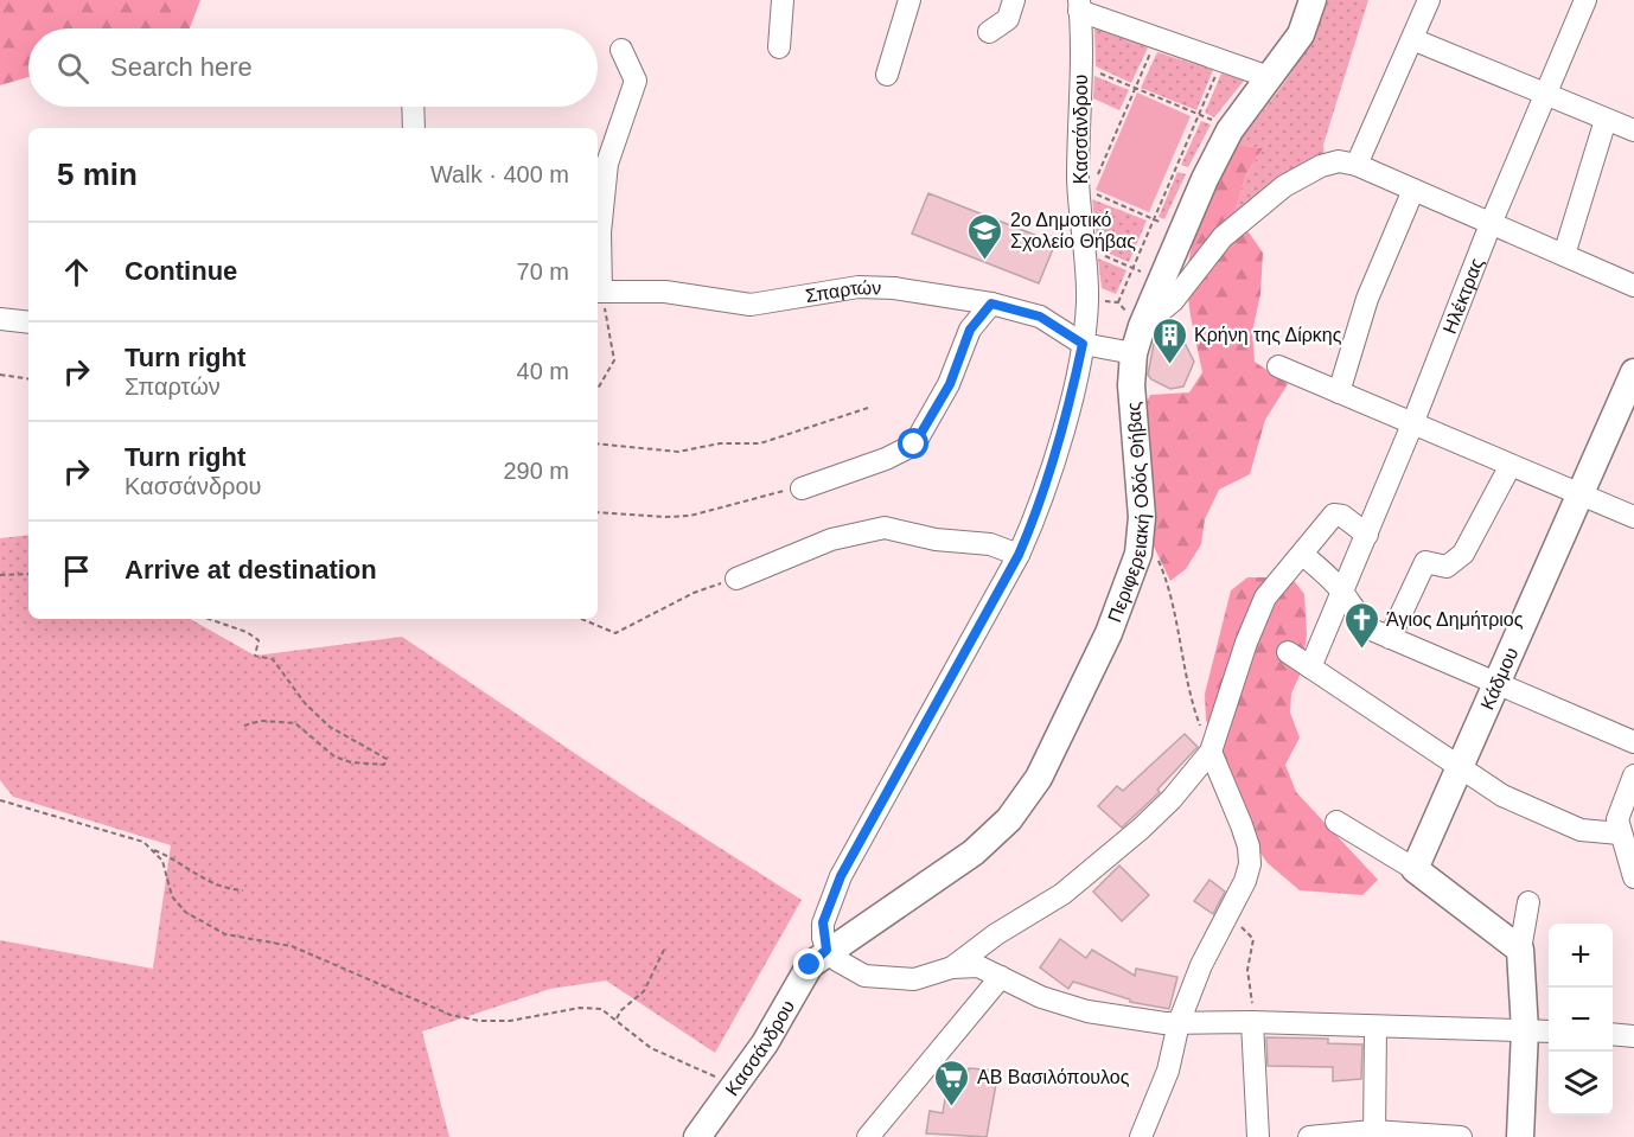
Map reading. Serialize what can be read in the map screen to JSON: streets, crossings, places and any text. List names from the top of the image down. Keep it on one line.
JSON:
{"streets":{"main road":["Κασσάνδρου","Περιφερειακή Οδός Θήβας","Κάδμου"],"street":["Σπαρτών","Ηλέκτρας"]},"crossings":[["Κασσάνδρου","Σπαρτών"],["Κασσάνδρου","Περιφερειακή Οδός Θήβας"]],"places":{"school or university":["2ο Δημοτικό Σχολείο Θήβας"],"building":["Κρήνη της Δίρκης"],"church":["Άγιος Δημήτριος"],"supermarket":["ΑΒ Βασιλόπουλος"]},"page":{"search":"Search here","heading":["5 min","Walk · 400 m"],"list":[["Continue","70 m"],["Turn right","Σπαρτών","40 m"],["Turn right","Κασσάνδρου","290 m"],"Arrive at destination"],"map_buttons":["+","−"]}}
